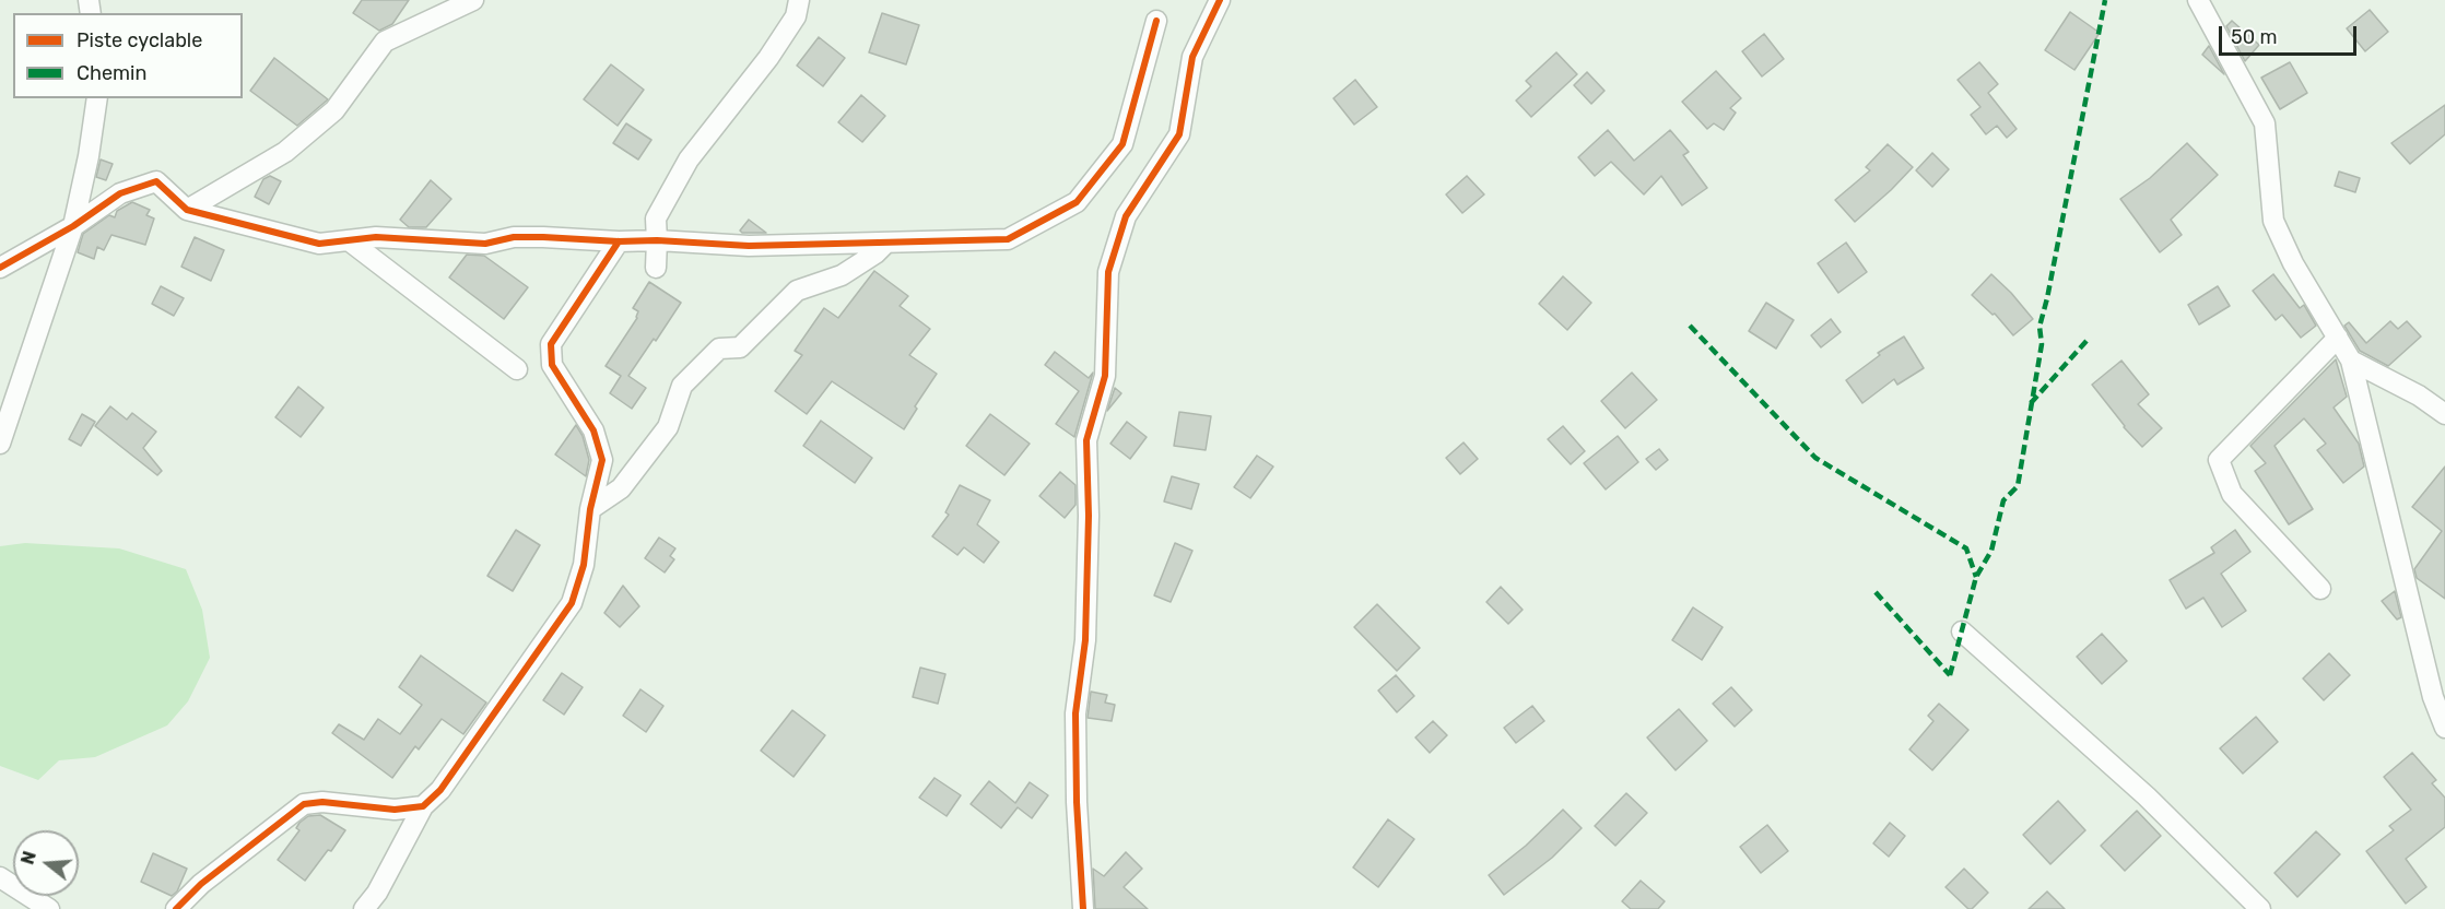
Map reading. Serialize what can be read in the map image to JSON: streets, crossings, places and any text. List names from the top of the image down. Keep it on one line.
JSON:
{"legend":["Piste cyclable","Chemin"],"scale_bar":"50 m","north":"left"}
